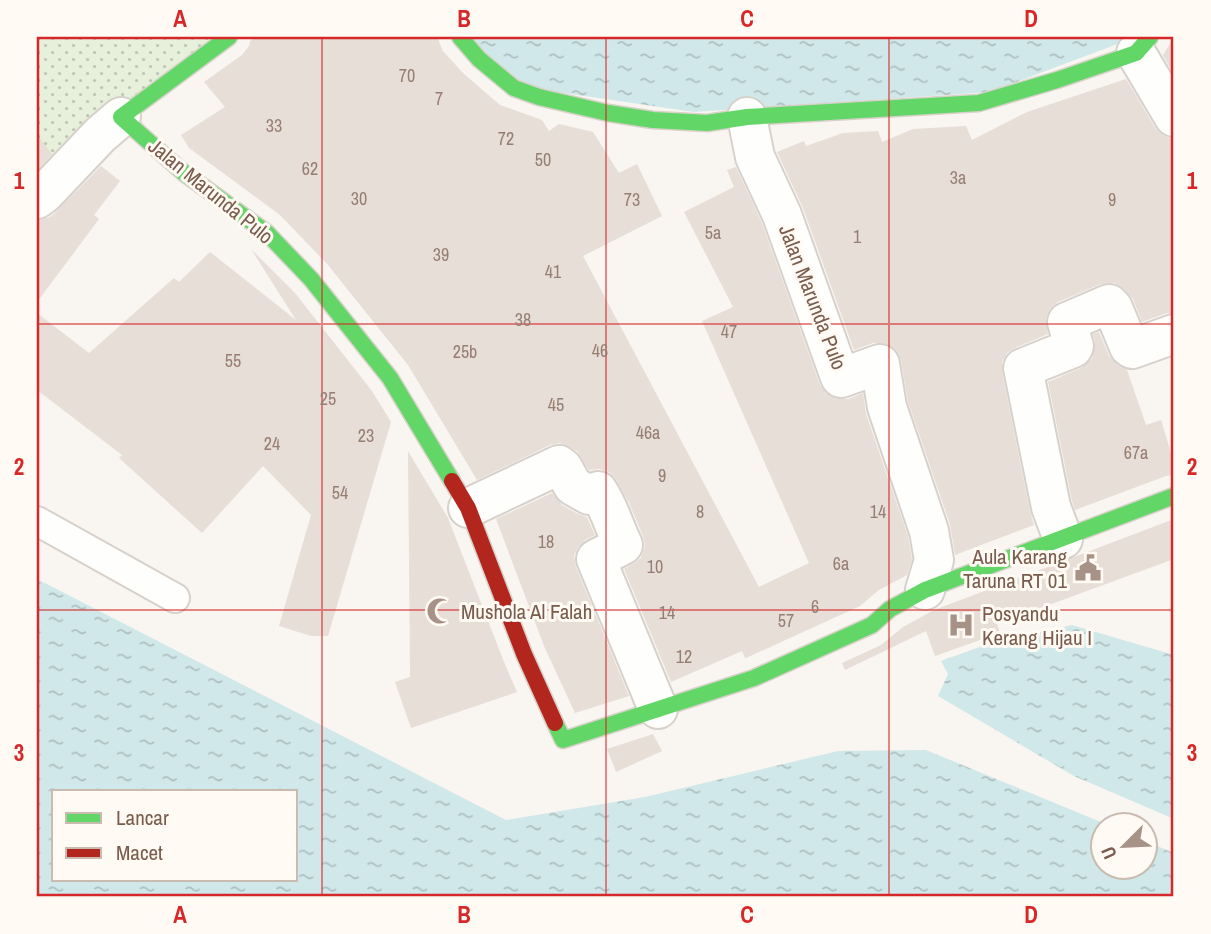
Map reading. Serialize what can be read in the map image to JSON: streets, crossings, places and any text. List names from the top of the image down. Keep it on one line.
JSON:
{"streets":{"street":["Jalan Marunda Pulo"]},"places":{"public building":["Aula Karang Taruna RT 01"],"mosque":["Mushola Al Falah"],"hospital":["Posyandu Kerang Hijau I"]},"house_numbers":["70","7","33","72","50","62","3a","30","73","9","5a","1","39","41","38","47","46","25b","55","25","45","46a","23","24","67a","9","54","8","14","18","6a","10","6","14","57","12"],"legend":["Lancar","Macet"],"north":"bottom left","grid":{"columns":["A","B","C","D"],"rows":["1","2","3"]}}
